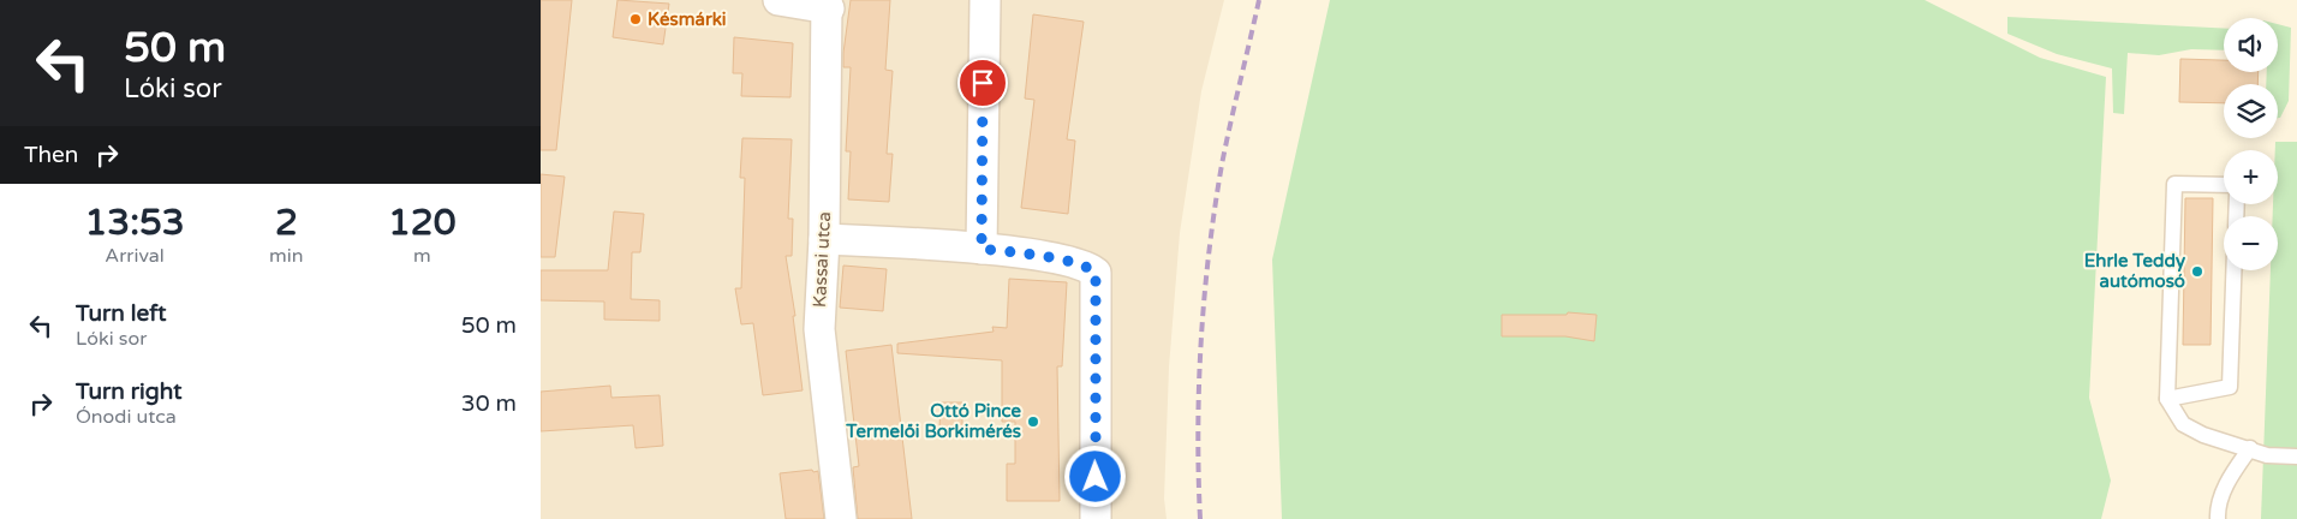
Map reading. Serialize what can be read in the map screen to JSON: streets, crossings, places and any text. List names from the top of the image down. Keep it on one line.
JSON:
{"streets":{"street":["Kassai utca"]},"places":["Késmárki","Ehrle Teddy autómosó","Ottó Pince Termelői Borkimérés"],"page":{"turn":["50 m","Lóki sor"],"map_buttons":["+","−"],"then":"Then","eta":["13:53","Arrival","2","min","120","m"],"list":[{"name":"Turn left","note":"Lóki sor","value":"50 m"},{"name":"Turn right","note":"Ónodi utca","value":"30 m"}]}}
